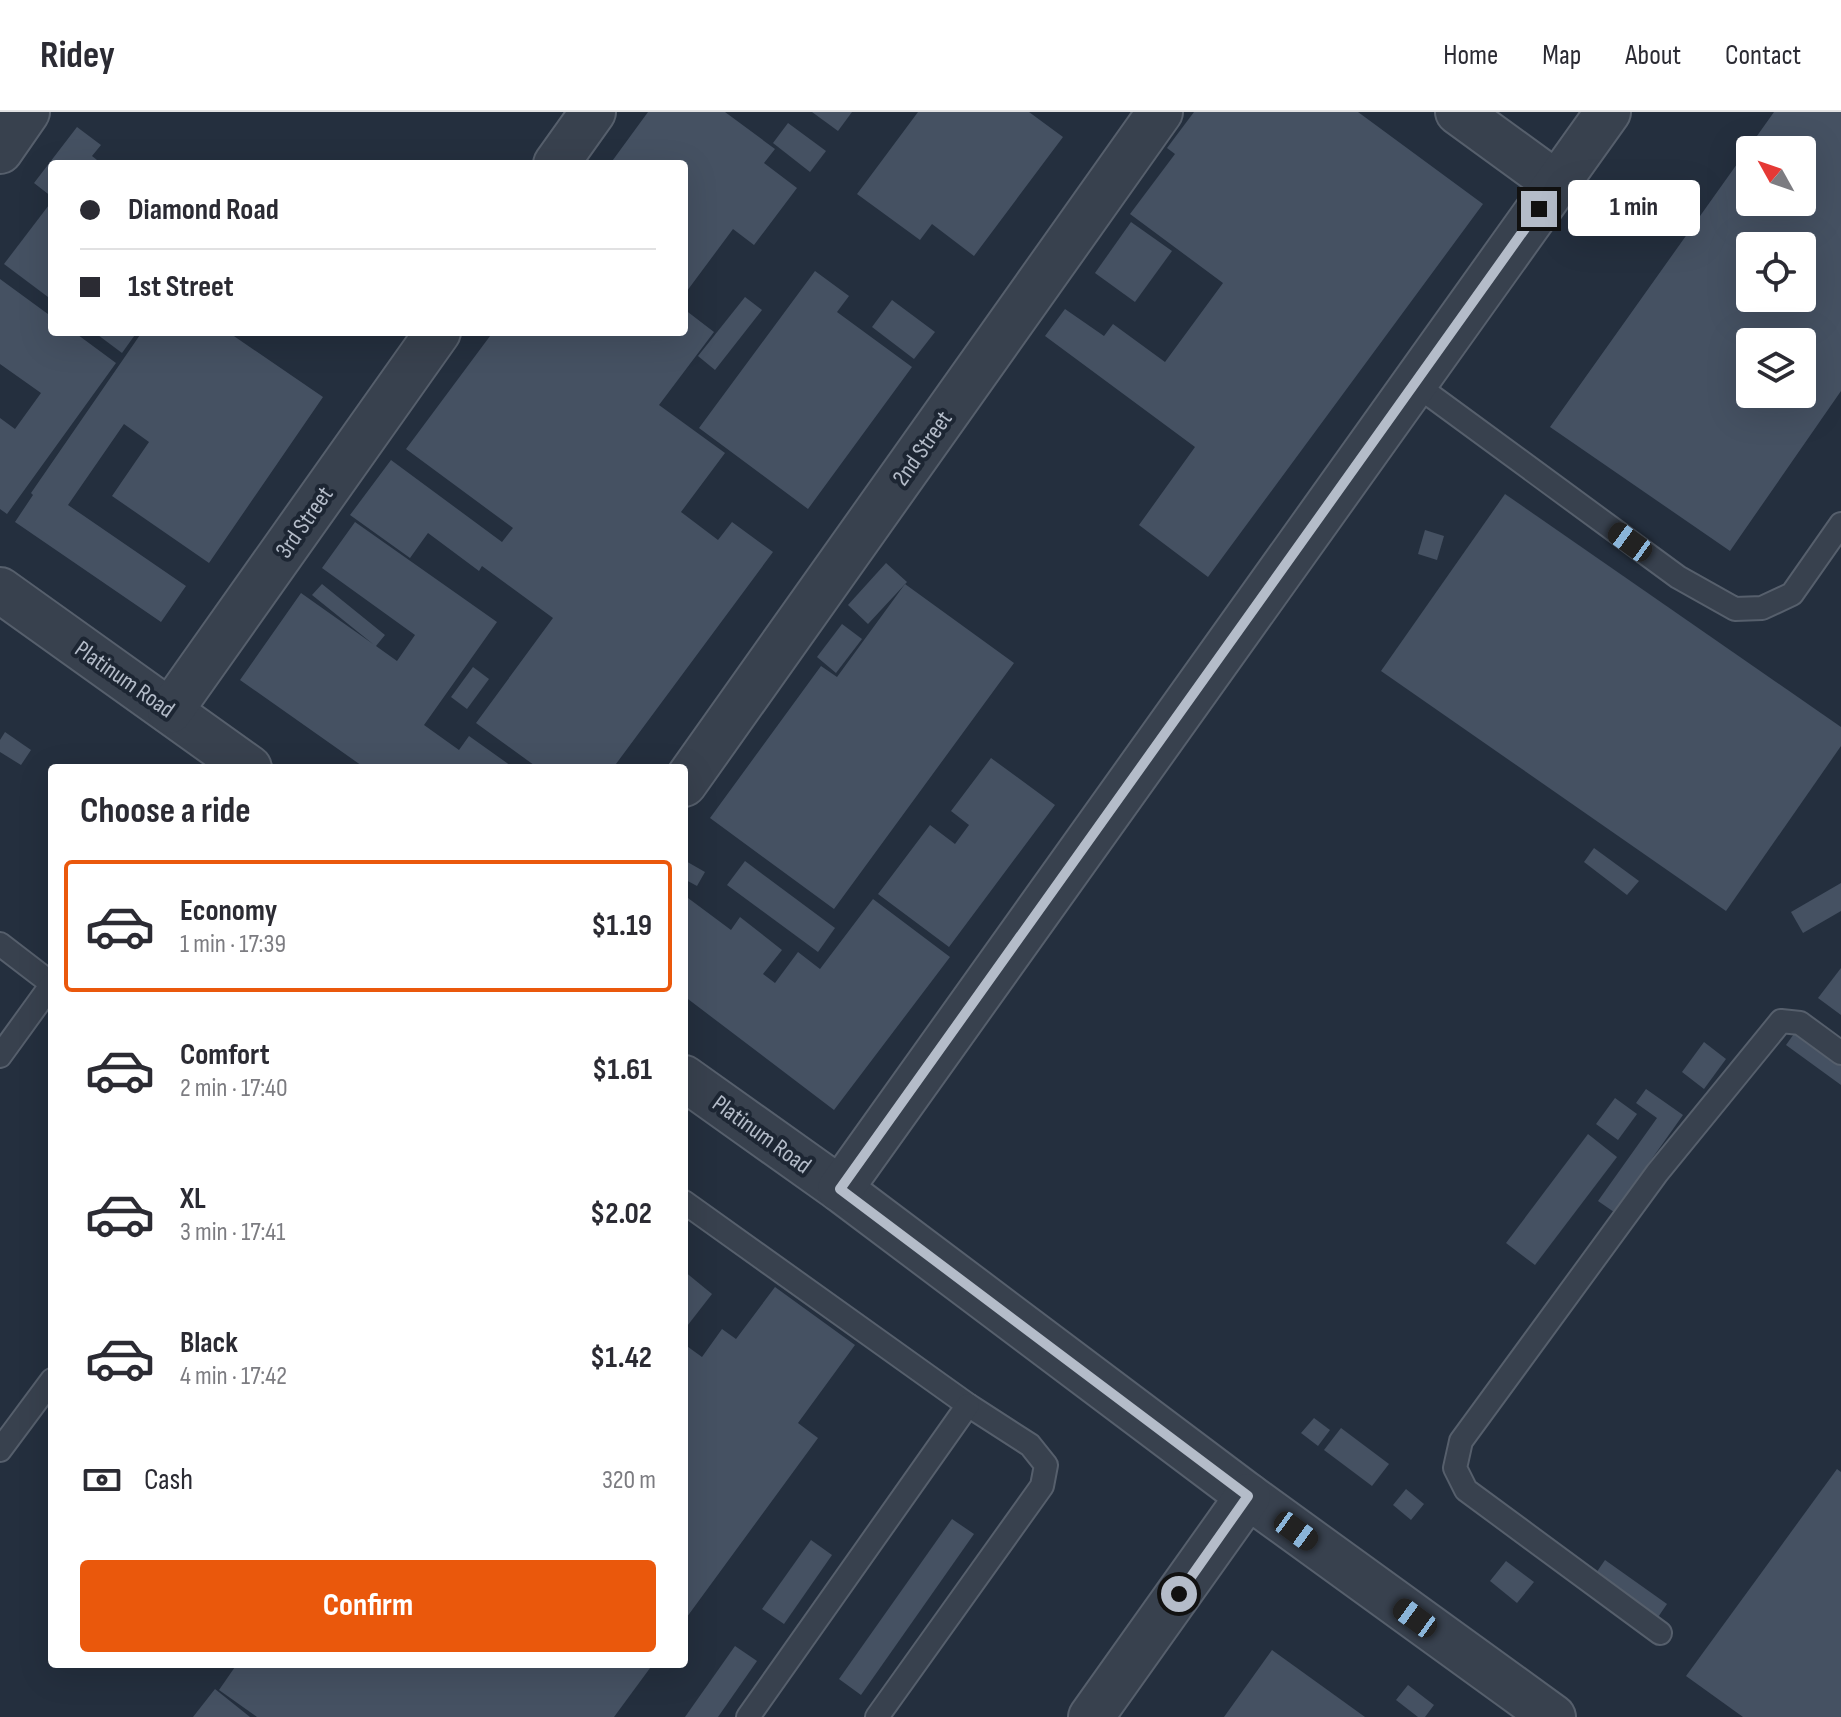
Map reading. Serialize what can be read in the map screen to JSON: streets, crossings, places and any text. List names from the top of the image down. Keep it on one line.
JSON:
{"streets":{"street":["2nd Street","3rd Street","Platinum Road"]},"crossings":[["3rd Street","Platinum Road"]],"north":"top left","page":{"header":"Ridey","nav":["Home","Map","About","Contact"],"banner":["Diamond Road","1st Street"],"bubble":"1 min","heading":"Choose a ride","list":[{"name":"Economy","note":"1 min · 17:39","value":"$1.19"},{"name":"Comfort","note":"2 min · 17:40","value":"$1.61"},{"name":"XL","note":"3 min · 17:41","value":"$2.02"},{"name":"Black","note":"4 min · 17:42","value":"$1.42"}],"pay":["Cash","320 m"],"buttons":"Confirm"}}
